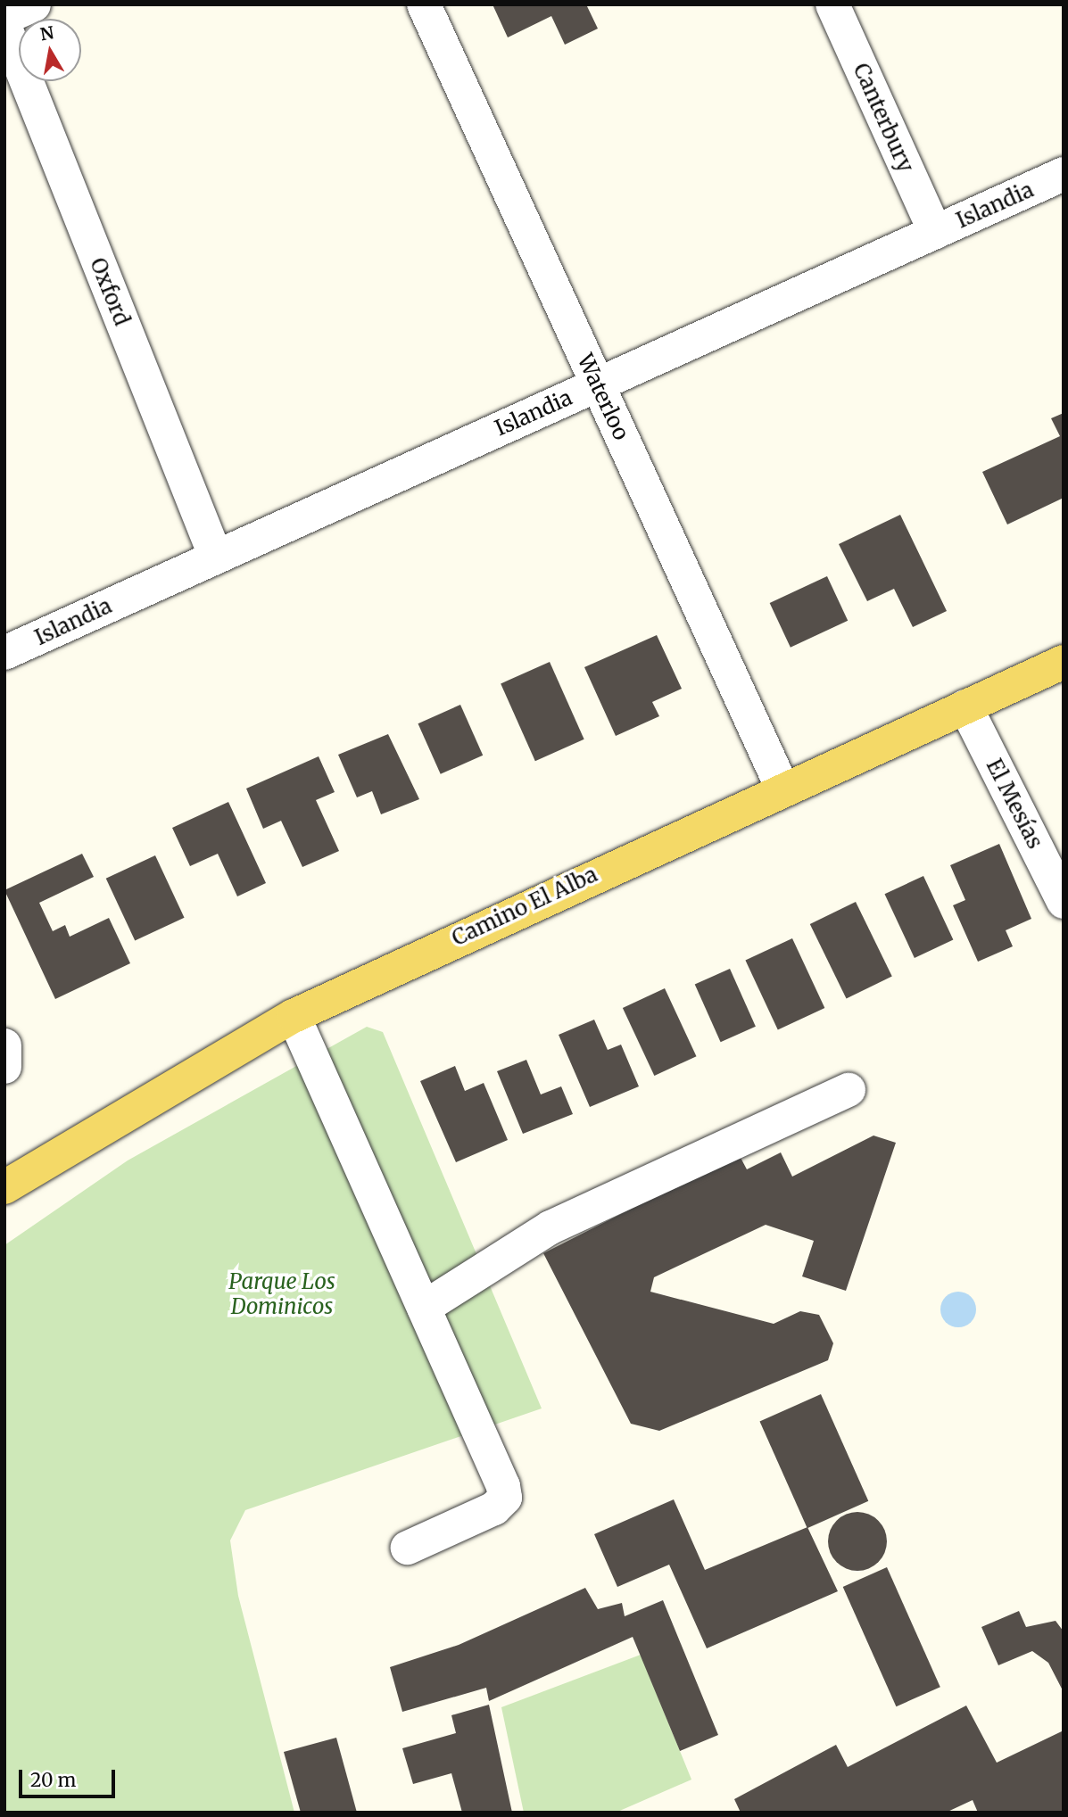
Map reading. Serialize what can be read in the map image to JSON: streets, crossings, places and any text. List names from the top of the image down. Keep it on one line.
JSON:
{"streets":{"main road":["Camino El Alba"],"street":["Canterbury","Islandia","Oxford","Waterloo","El Mesías"]},"crossings":[["Canterbury","Islandia"],["Islandia","Oxford"],["Islandia","Waterloo"],["Waterloo","Camino El Alba"],["El Mesías","Camino El Alba"]],"parks":["Parque Los Dominicos"],"scale_bar":"20 m","north":"top"}
